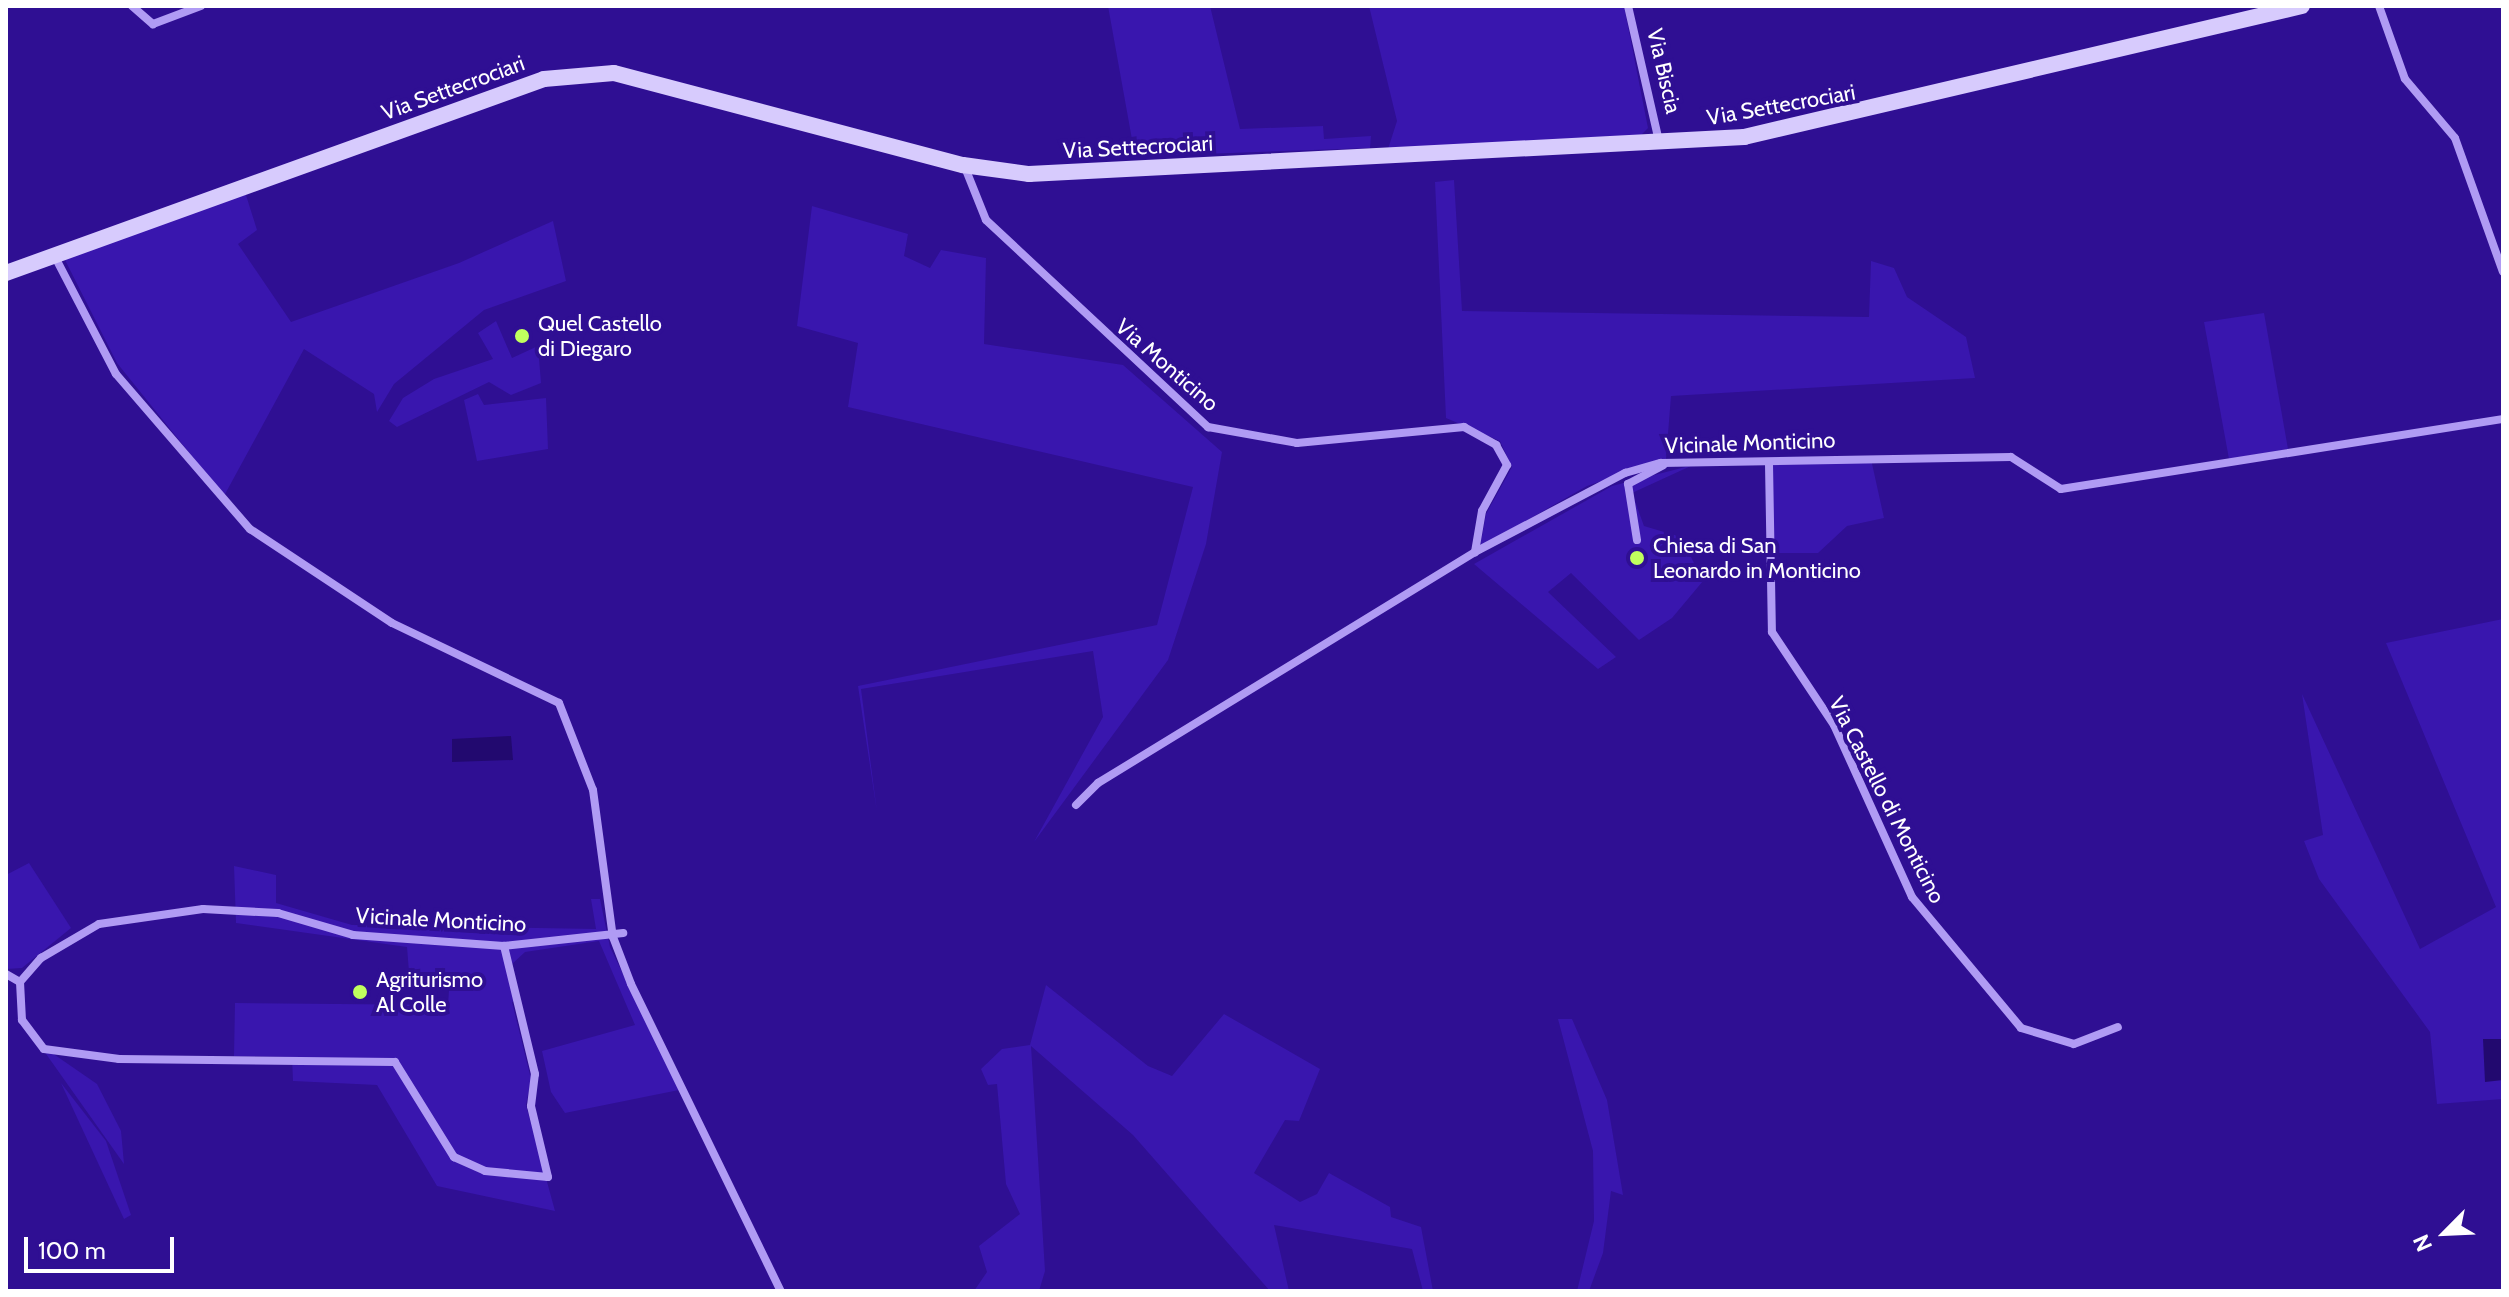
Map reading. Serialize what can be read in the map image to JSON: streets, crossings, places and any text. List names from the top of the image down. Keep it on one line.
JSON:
{"streets":{"main road":["Via Settecrociari"],"street":["Via Biscia","Via Monticino","Vicinale Monticino","Via Castello di Monticino"]},"crossings":[["Via Biscia","Via Settecrociari"],["Via Settecrociari","Via Monticino"],["Via Monticino","Vicinale Monticino"],["Vicinale Monticino","Via Castello di Monticino"]],"places":["Quel Castello di Diegaro","Chiesa di San Leonardo in Monticino","Agriturismo Al Colle"],"scale_bar":"100 m","north":"bottom left"}
